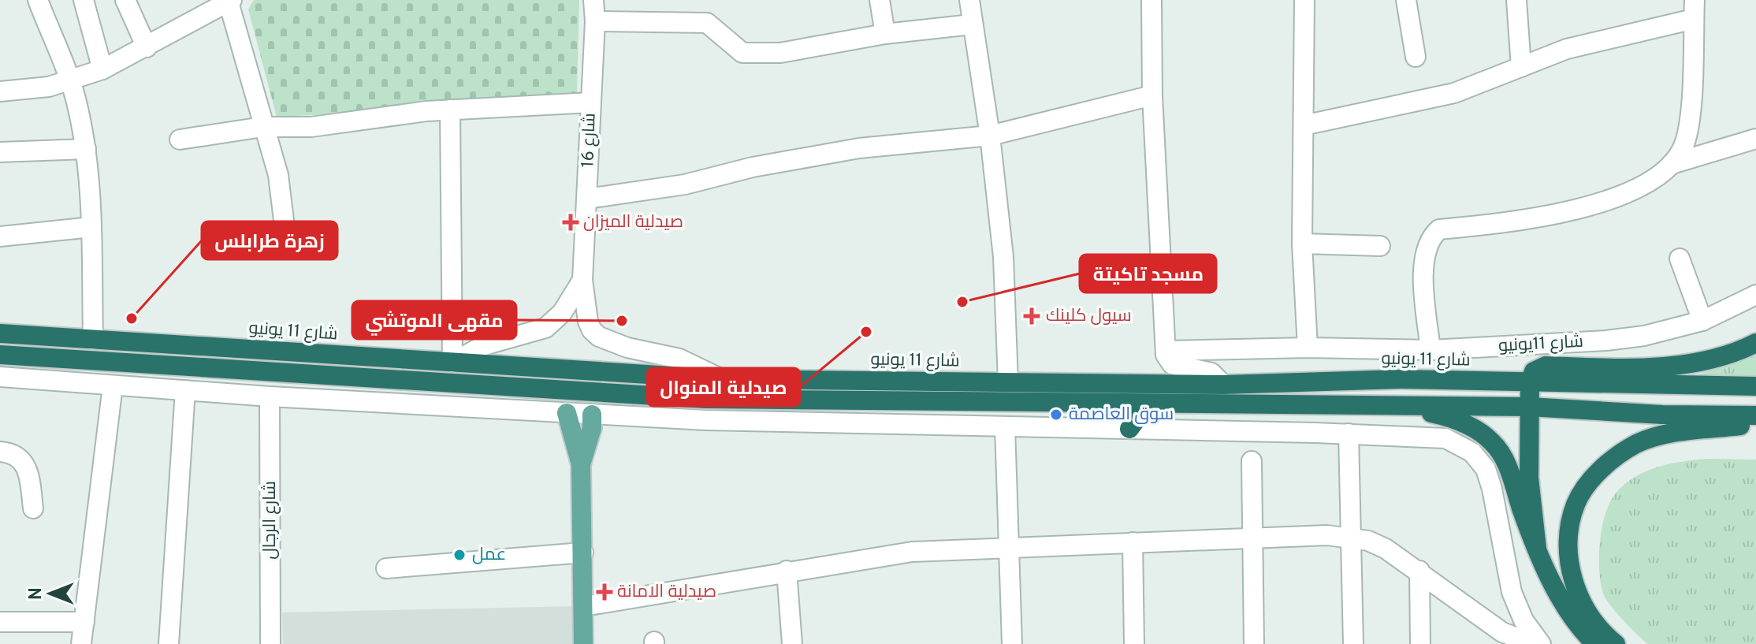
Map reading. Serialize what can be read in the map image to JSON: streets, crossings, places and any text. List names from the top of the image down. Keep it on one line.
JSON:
{"streets":{"highway":["شارع 11 يونيو"],"street":["شارع 16","شارع 11يونيو","شارع الرجال"]},"crossings":[["شارع 16","شارع 11 يونيو"]],"places":{"health":["صيدلية الميزان","سيول كلينك","صيدلية الامانة"],"other":["مسجد تاكيتة","زهرة طرابلس","مقهى الموتشي","صيدلية المنوال","سوق العاصمة","عمل"]},"north":"left"}
